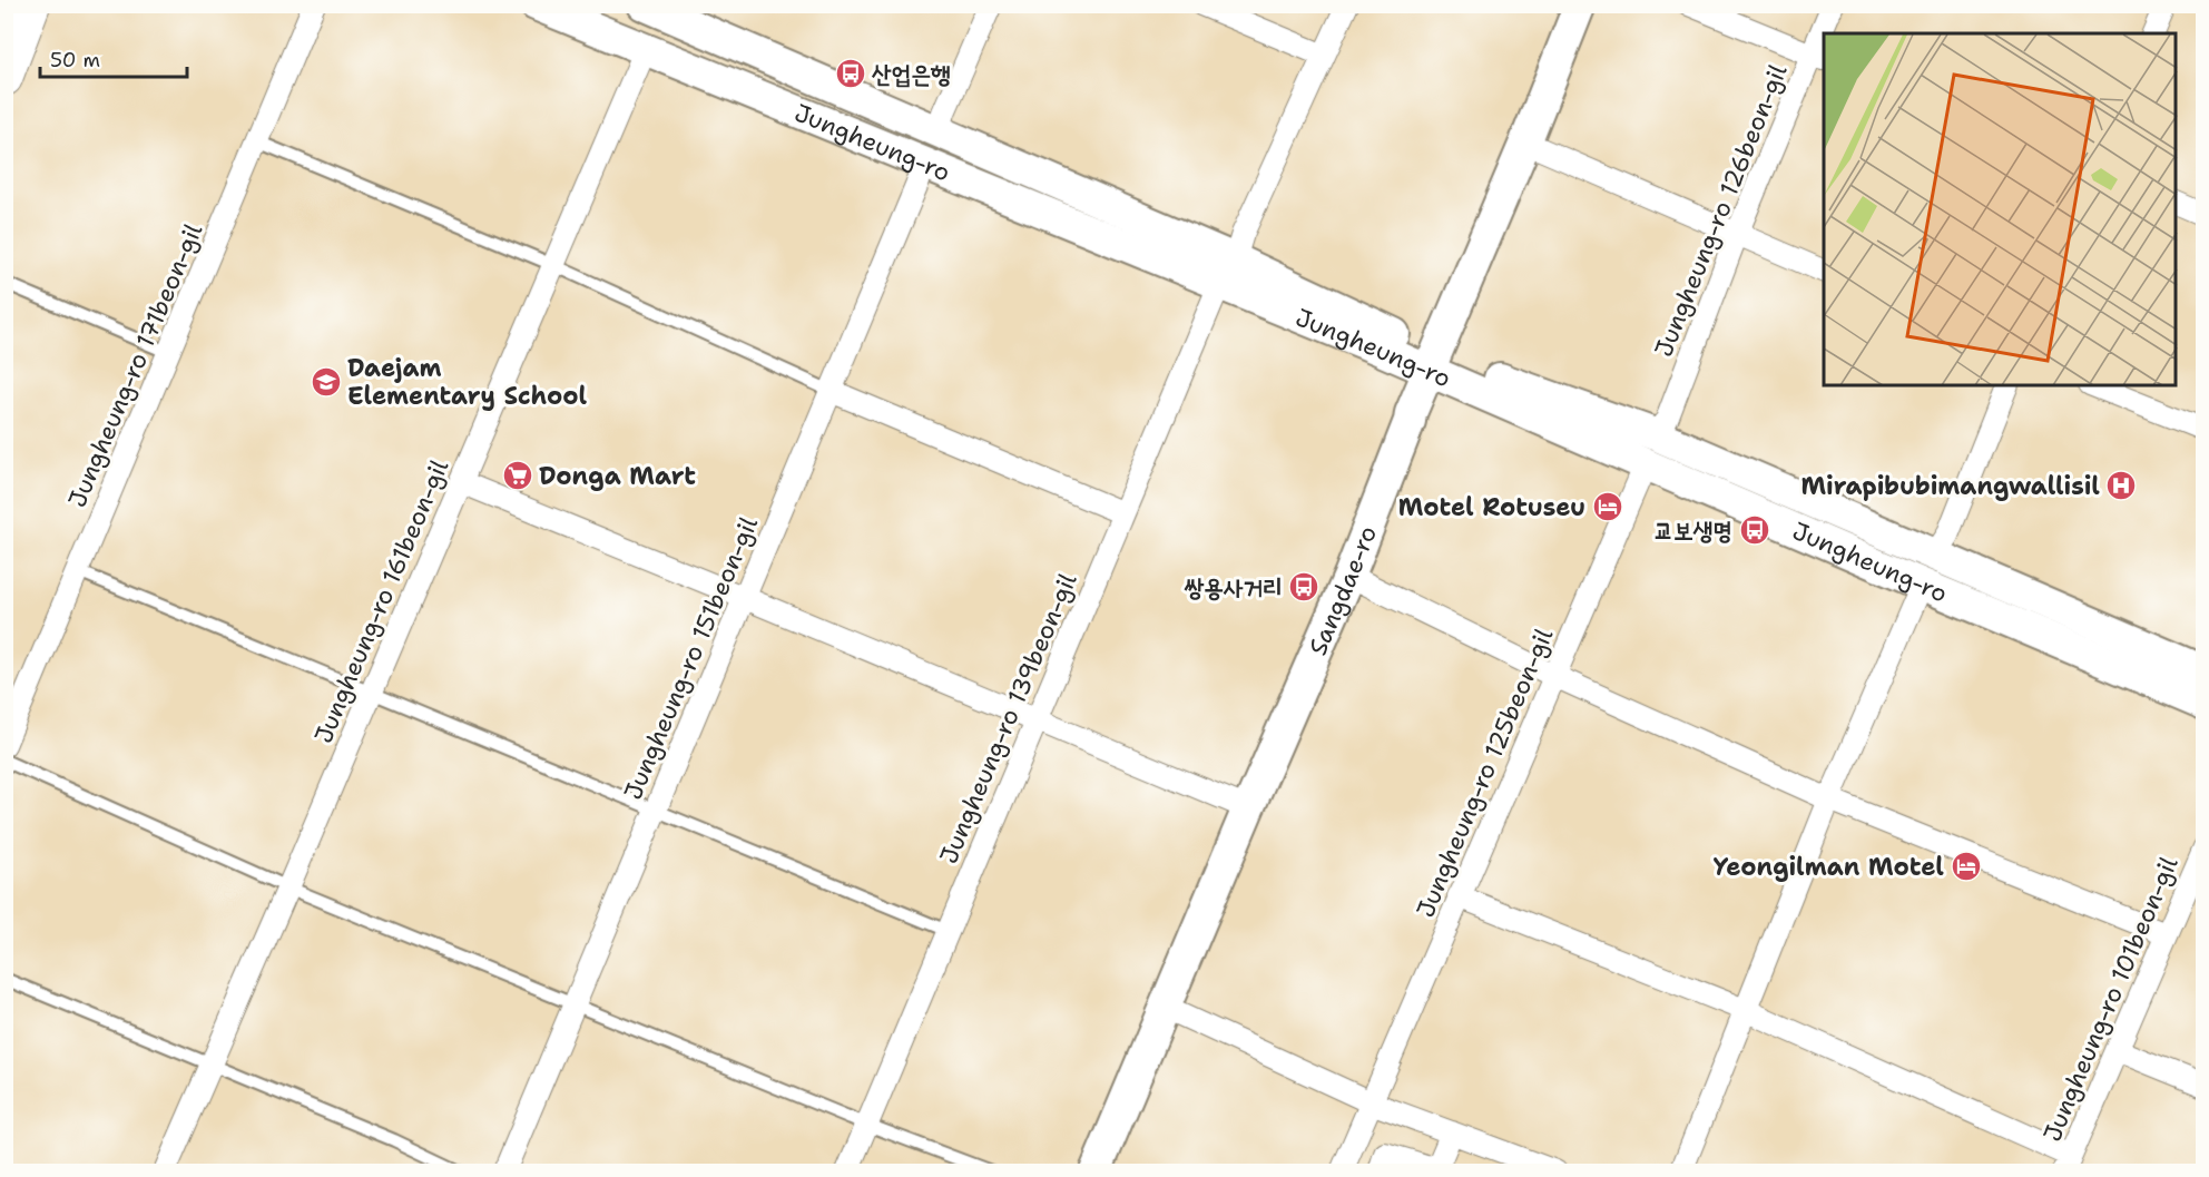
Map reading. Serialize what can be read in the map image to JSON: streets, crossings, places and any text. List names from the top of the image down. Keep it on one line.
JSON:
{"streets":{"main road":["Jungheung-ro","Sangdae-ro"],"street":["Jungheung-ro 126beon-gil","Jungheung-ro 171beon-gil","Jungheung-ro 161beon-gil","Jungheung-ro 151beon-gil","Jungheung-ro 139beon-gil","Jungheung-ro 125beon-gil","Jungheung-ro 101beon-gil"]},"crossings":[["Jungheung-ro","Jungheung-ro 126beon-gil"],["Jungheung-ro","Sangdae-ro"],["Jungheung-ro","Jungheung-ro 161beon-gil"],["Jungheung-ro","Jungheung-ro 151beon-gil"],["Jungheung-ro","Jungheung-ro 139beon-gil"],["Jungheung-ro","Jungheung-ro 125beon-gil"],["Jungheung-ro 126beon-gil","Jungheung-ro 125beon-gil"]],"places":{"bus stop":["산업은행","교보생명","쌍용사거리"],"school or university":["Daejam Elementary School"],"supermarket":["Donga Mart"],"hospital":["Mirapibubimangwallisil"],"hotel":["Motel Rotuseu","Yeongilman Motel"]},"scale_bar":"50 m"}
